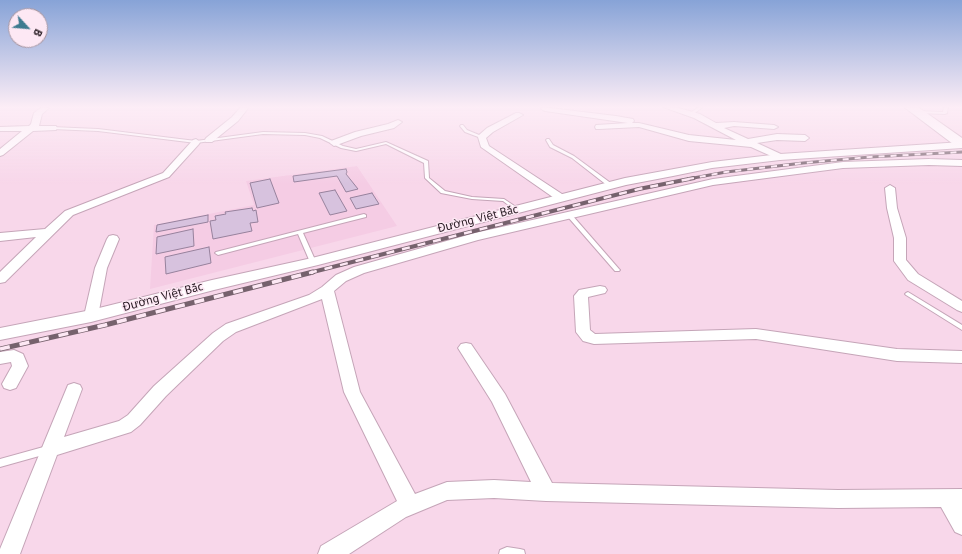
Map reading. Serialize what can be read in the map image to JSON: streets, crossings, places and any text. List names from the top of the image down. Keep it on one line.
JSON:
{"streets":{"street":["Đường Việt Bắc"]},"north":"bottom right"}
